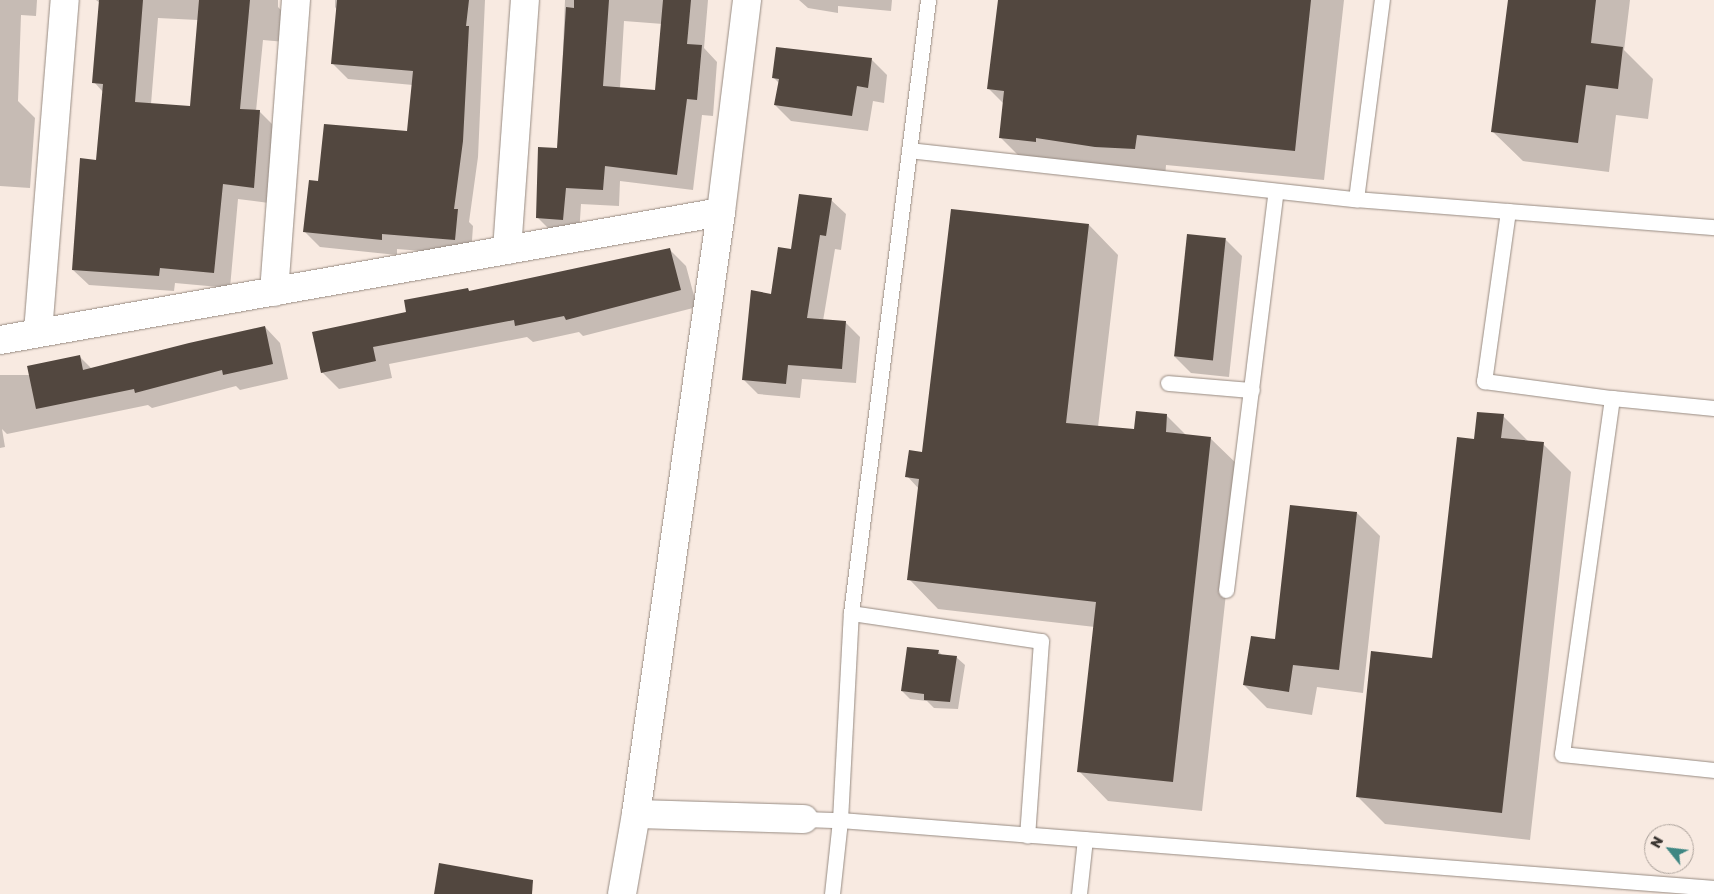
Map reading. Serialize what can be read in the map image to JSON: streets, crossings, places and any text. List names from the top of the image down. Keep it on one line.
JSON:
{"north":"top left"}
